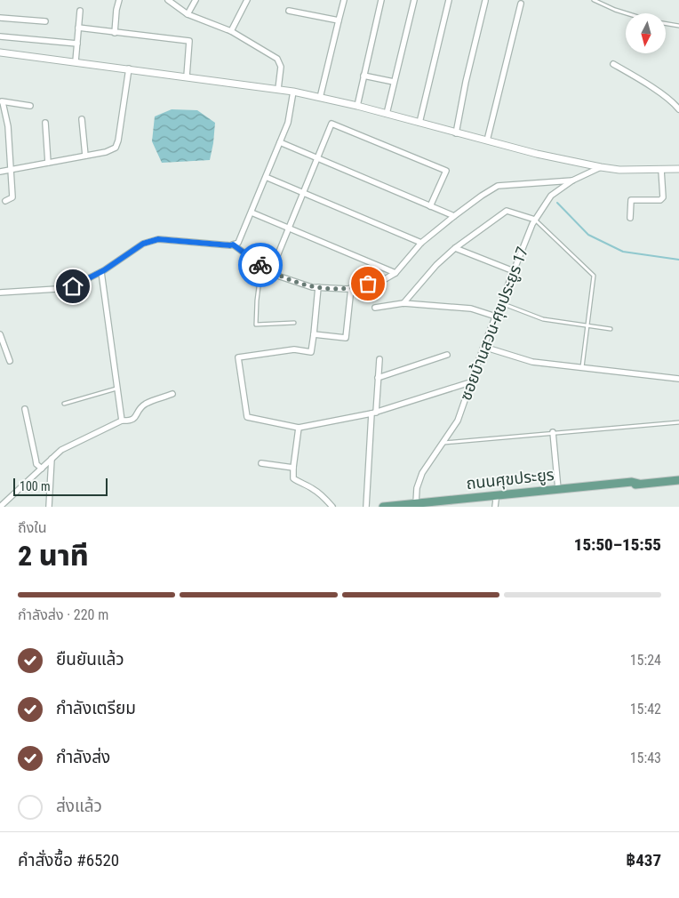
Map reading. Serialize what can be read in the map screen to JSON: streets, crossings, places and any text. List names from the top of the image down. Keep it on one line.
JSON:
{"streets":{"main road":["ถนนศุขประยูร"],"street":["ซอยบ้านสวน-ศุขประยูร 17"]},"crossings":[["ซอยบ้านสวน-ศุขประยูร 17","ถนนศุขประยูร"]],"scale_bar":"100 m","north":"bottom","page":{"scale":"100 m","heading":["2 นาที","ถึงใน","15:50–15:55"],"panel":["คำสั่งซื้อ #6520","฿437"],"bar":"กำลังส่ง · 220 m","list":[["ยืนยันแล้ว","15:24"],["กำลังเตรียม","15:42"],["กำลังส่ง","15:43"],"ส่งแล้ว"]}}
